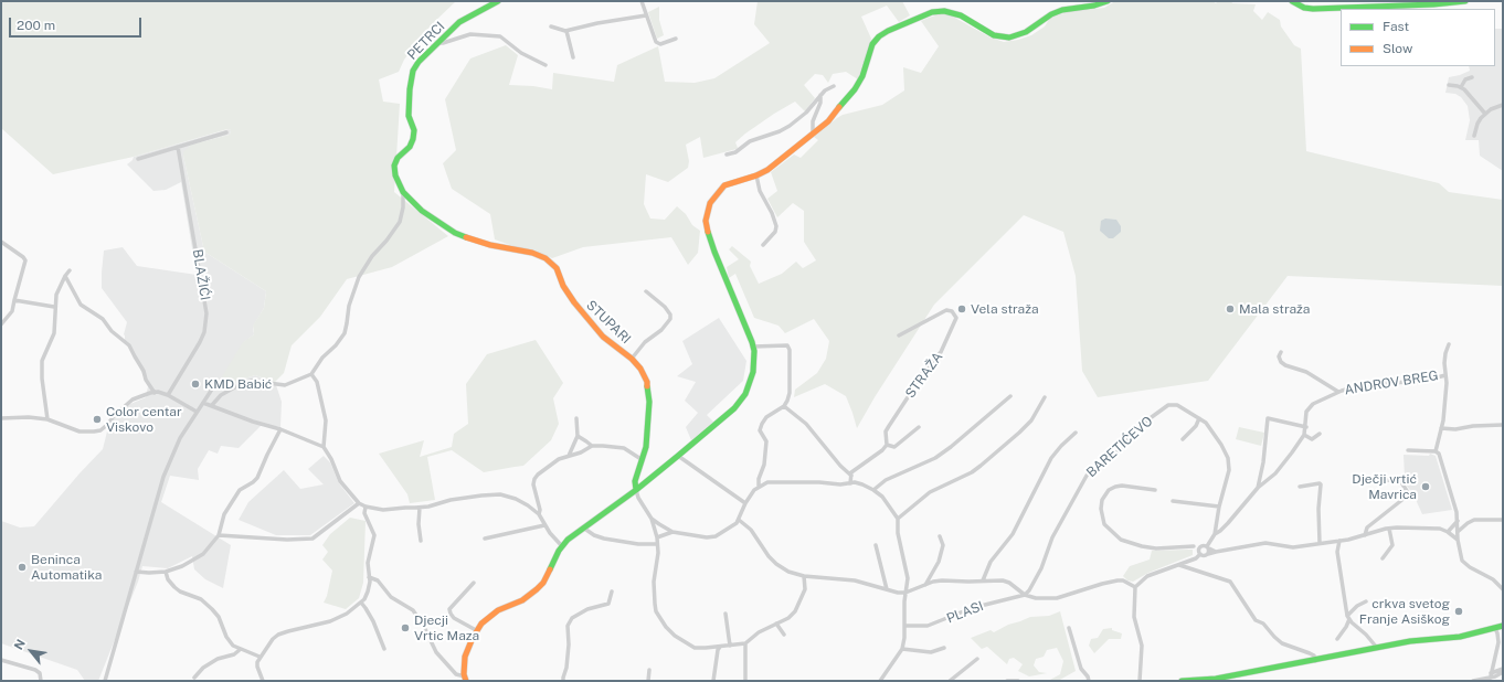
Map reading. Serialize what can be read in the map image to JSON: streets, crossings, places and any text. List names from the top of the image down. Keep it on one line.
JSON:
{"streets":{"street":["PETRCI","BLAŽIĆI","STUPARI","STRAŽA","ANDROV BREG","BARETIĆEVO","PLASI"]},"crossings":[["PETRCI","STUPARI"],["ANDROV BREG","BARETIĆEVO"],["BARETIĆEVO","PLASI"]],"places":["Vela straža","Mala straža","KMD Babić","Color centar Viskovo","Dječji vrtić Mavrica","Beninca Automatika","crkva svetog Franje Asiškog","Djecji Vrtic Maza"],"legend":["Fast","Slow"],"scale_bar":"200 m","north":"top left"}
